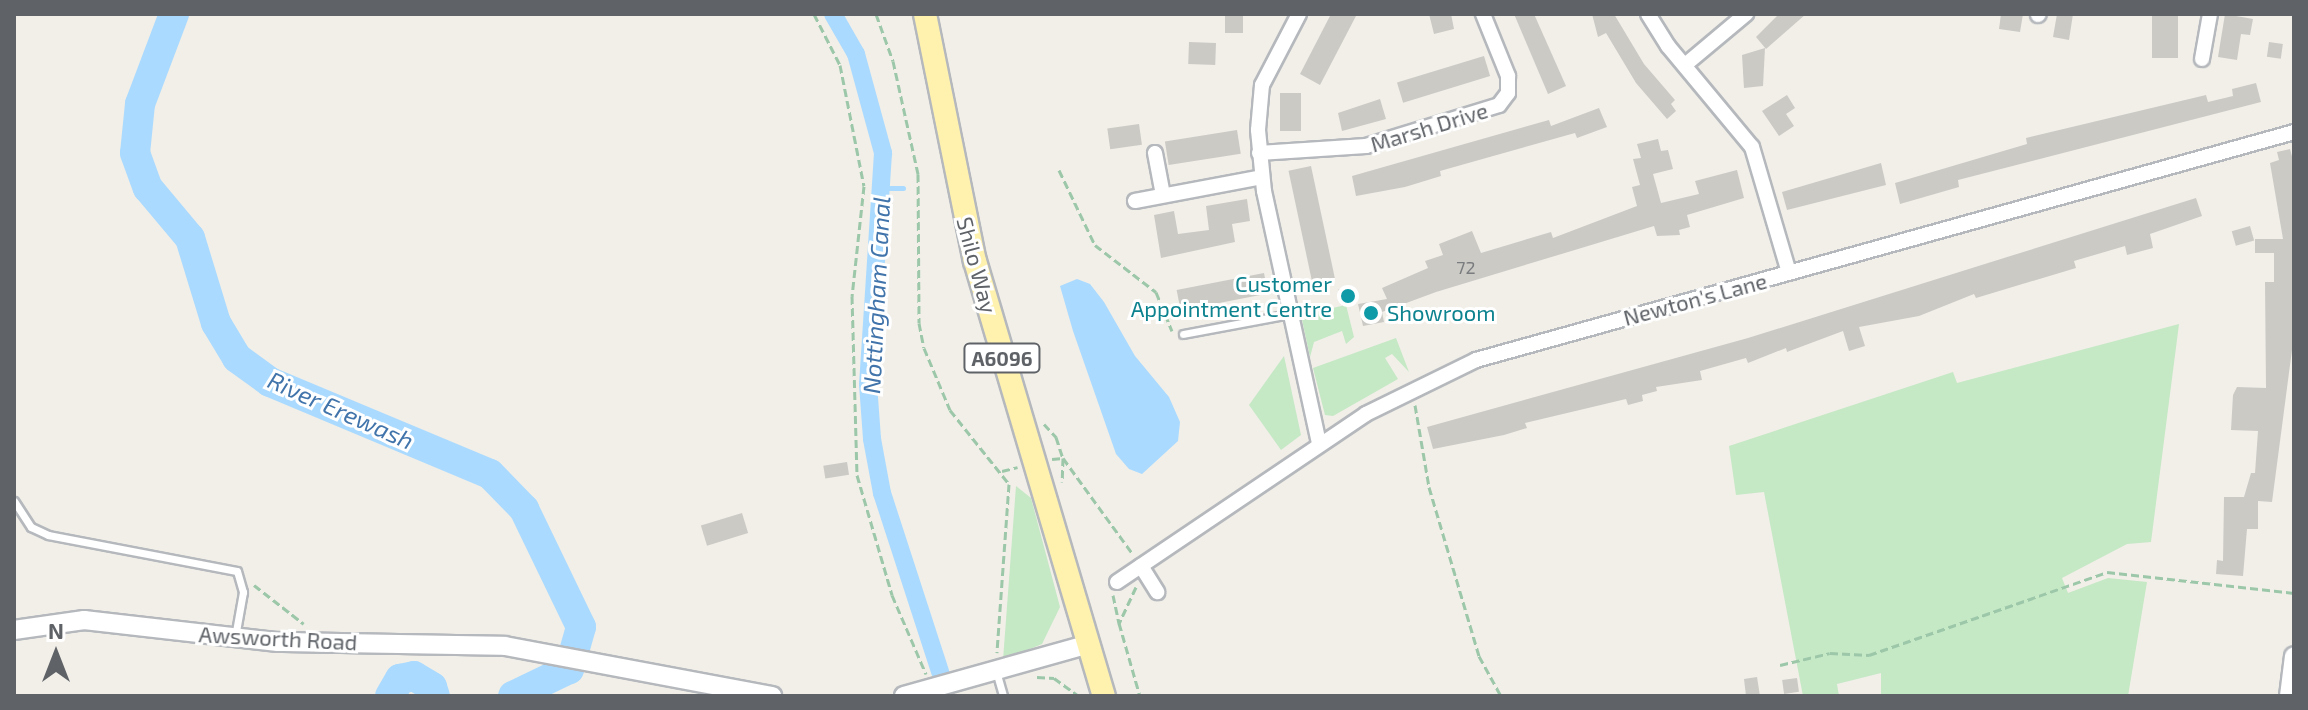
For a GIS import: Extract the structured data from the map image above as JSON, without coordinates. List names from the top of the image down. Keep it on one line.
{"streets":{"main road":["Shilo Way","A6096"],"street":["Marsh Drive","Newton's Lane","Awsworth Road"]},"water":["Nottingham Canal","River Erewash"],"places":["Customer Appointment Centre","Showroom"],"house_numbers":["72"],"north":"top"}
